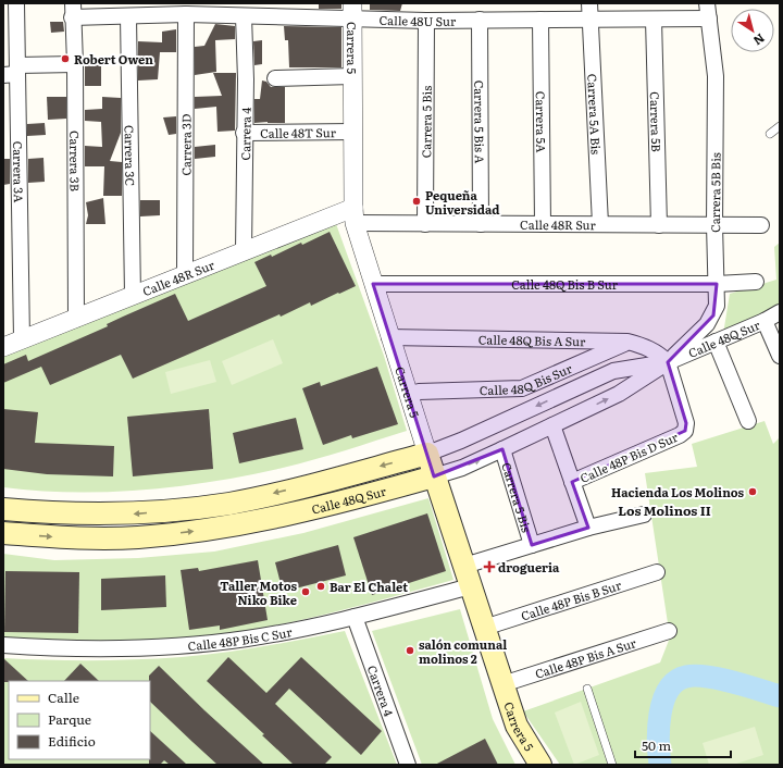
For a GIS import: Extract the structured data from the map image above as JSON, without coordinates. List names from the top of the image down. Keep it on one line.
{"streets":{"main road":["Carrera 5","Calle 48Q Sur"],"street":["Calle 48U Sur","Carrera 5A Bis","Carrera 5 Bis","Carrera 5 Bis A","Carrera 5A","Carrera 5B","Calle 48T Sur","Carrera 4","Carrera 3D","Carrera 3C","Carrera 3B","Carrera 3A","Carrera 5B Bis","Calle 48R Sur","Calle 48Q Bis B Sur","Calle 48Q Bis A Sur","Calle 48Q Bis Sur","Calle 48P Bis D Sur","Calle 48P Bis B Sur","Calle 48P Bis C Sur","Calle 48P Bis A Sur"]},"crossings":[["Calle 48U Sur","Carrera 5"],["Calle 48U Sur","Carrera 5A Bis"],["Calle 48U Sur","Carrera 5 Bis"],["Calle 48U Sur","Carrera 5 Bis A"],["Calle 48U Sur","Carrera 5A"],["Calle 48U Sur","Carrera 5B"],["Calle 48U Sur","Carrera 4"],["Calle 48U Sur","Carrera 3D"],["Calle 48U Sur","Carrera 3C"],["Calle 48U Sur","Carrera 3B"],["Calle 48U Sur","Carrera 5B Bis"],["Carrera 5","Calle 48T Sur"],["Carrera 5","Calle 48R Sur"],["Carrera 5","Calle 48Q Bis B Sur"],["Carrera 5","Calle 48Q Sur"],["Carrera 5","Calle 48Q Bis A Sur"],["Carrera 5","Calle 48P Bis B Sur"],["Carrera 5","Calle 48P Bis C Sur"],["Carrera 5","Calle 48P Bis A Sur"],["Carrera 5A Bis","Calle 48R Sur"],["Carrera 5 Bis","Calle 48R Sur"],["Carrera 5 Bis","Calle 48Q Sur"],["Carrera 5 Bis A","Calle 48R Sur"],["Carrera 5A","Calle 48R Sur"],["Carrera 5B","Calle 48R Sur"],["Calle 48T Sur","Carrera 4"],["Carrera 4","Calle 48R Sur"],["Carrera 4","Calle 48P Bis C Sur"],["Carrera 3D","Calle 48R Sur"],["Carrera 3C","Calle 48R Sur"],["Carrera 3B","Calle 48R Sur"],["Carrera 3A","Calle 48R Sur"],["Carrera 5B Bis","Calle 48R Sur"],["Carrera 5B Bis","Calle 48Q Bis B Sur"],["Carrera 5B Bis","Calle 48Q Sur"],["Carrera 5B Bis","Calle 48Q Bis A Sur"],["Carrera 5B Bis","Calle 48P Bis D Sur"],["Calle 48Q Sur","Calle 48Q Bis A Sur"],["Calle 48Q Sur","Calle 48P Bis D Sur"],["Calle 48Q Bis A Sur","Calle 48Q Bis Sur"],["Calle 48Q Bis A Sur","Calle 48P Bis D Sur"]],"districts":["Los Molinos II"],"places":{"other":["Robert Owen","Pequeña Universidad","Hacienda Los Molinos","Bar El Chalet","Taller Motos Niko Bike","salón comunal molinos 2"],"health":["drogueria"]},"legend":["Calle","Parque","Edificio"],"scale_bar":"50 m","north":"bottom right"}
